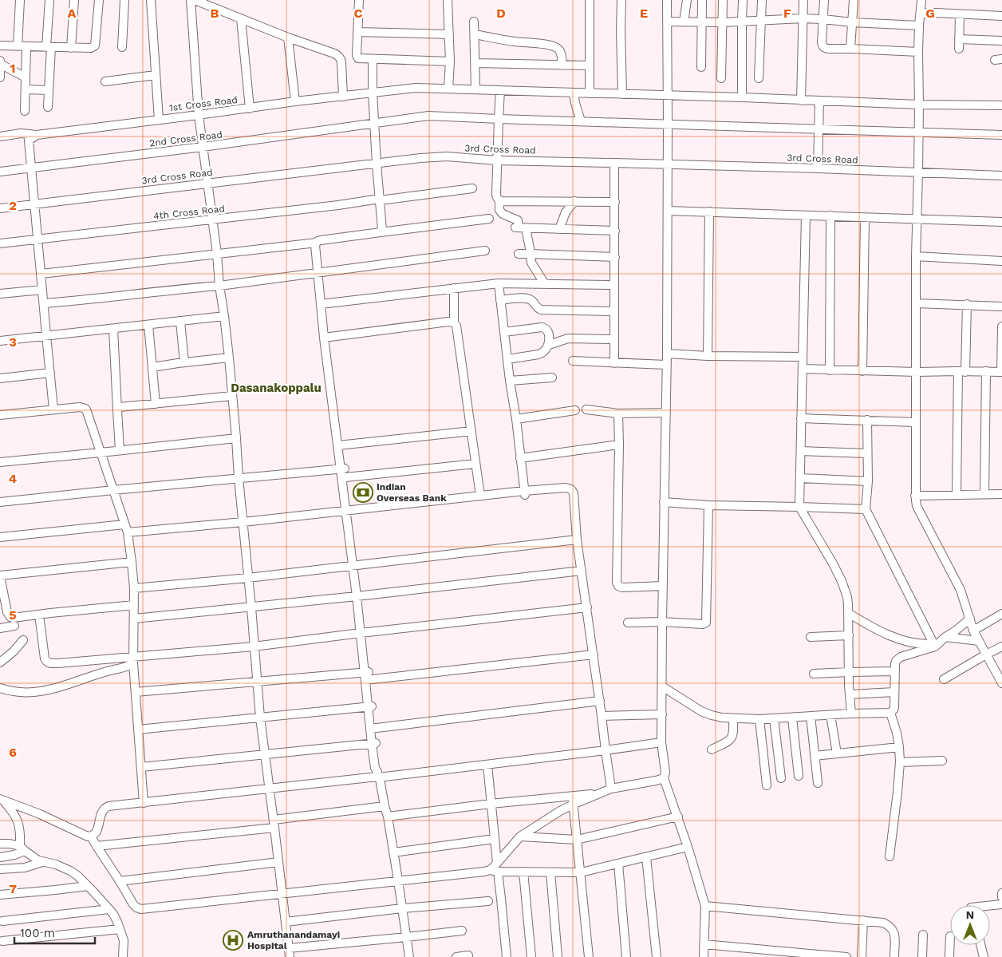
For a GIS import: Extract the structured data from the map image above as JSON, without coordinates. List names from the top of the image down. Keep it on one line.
{"streets":{"street":["1st Cross Road","2nd Cross Road","3rd Cross Road","4th Cross Road"]},"districts":["Dasanakoppalu"],"places":{"bank":["Indian Overseas Bank"],"hospital":["Amruthanandamayi Hospital"]},"scale_bar":"100 m","north":"top","grid":{"columns":["A","B","C","D","E","F","G"],"rows":["1","2","3","4","5","6","7"]}}
